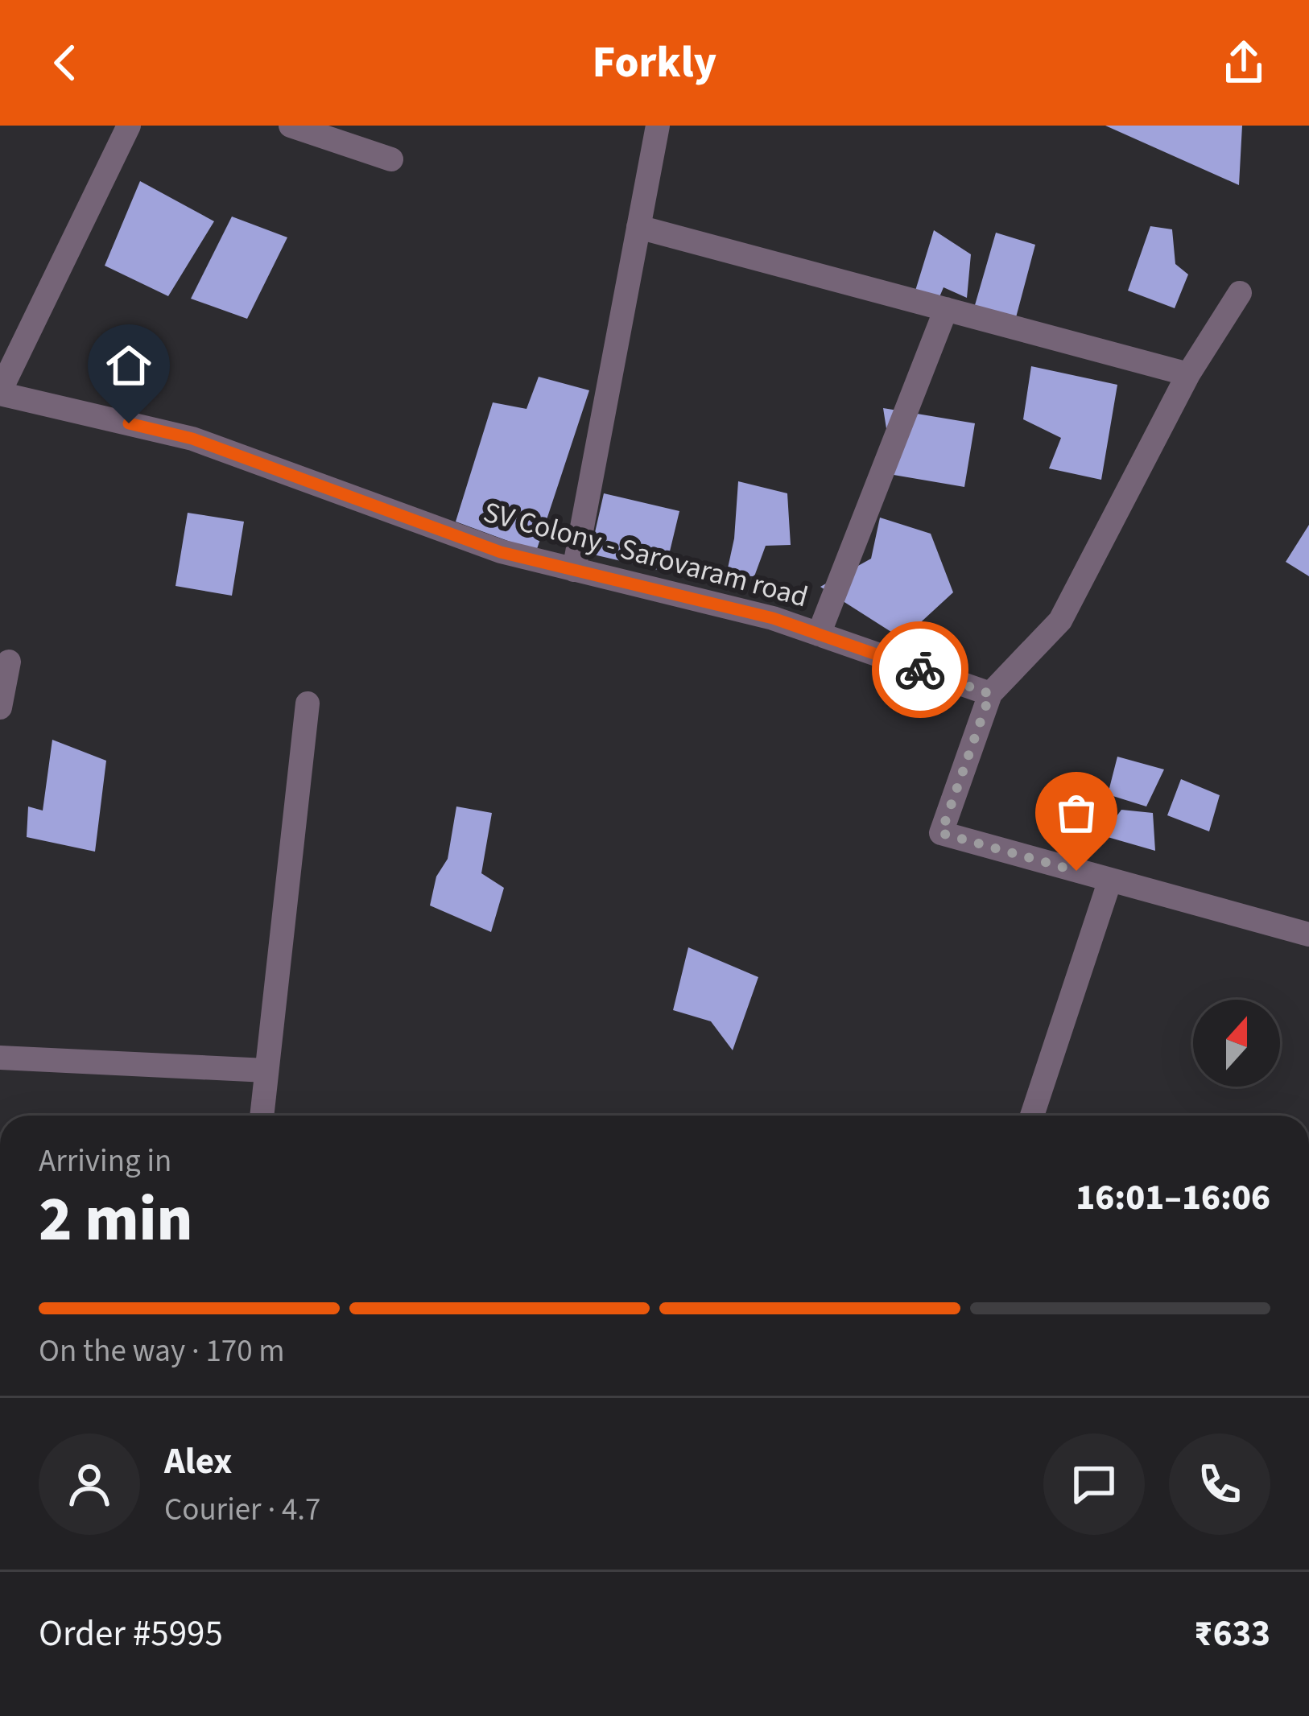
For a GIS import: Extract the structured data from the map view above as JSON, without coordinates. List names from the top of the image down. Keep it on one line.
{"streets":{"street":["SV Colony - Sarovaram road"]},"north":"top","page":{"header":"Forkly","heading":["2 min","Arriving in","16:01–16:06"],"panel":["Alex","Courier · 4.7","Order #5995","₹633"],"bar":"On the way · 170 m"}}
